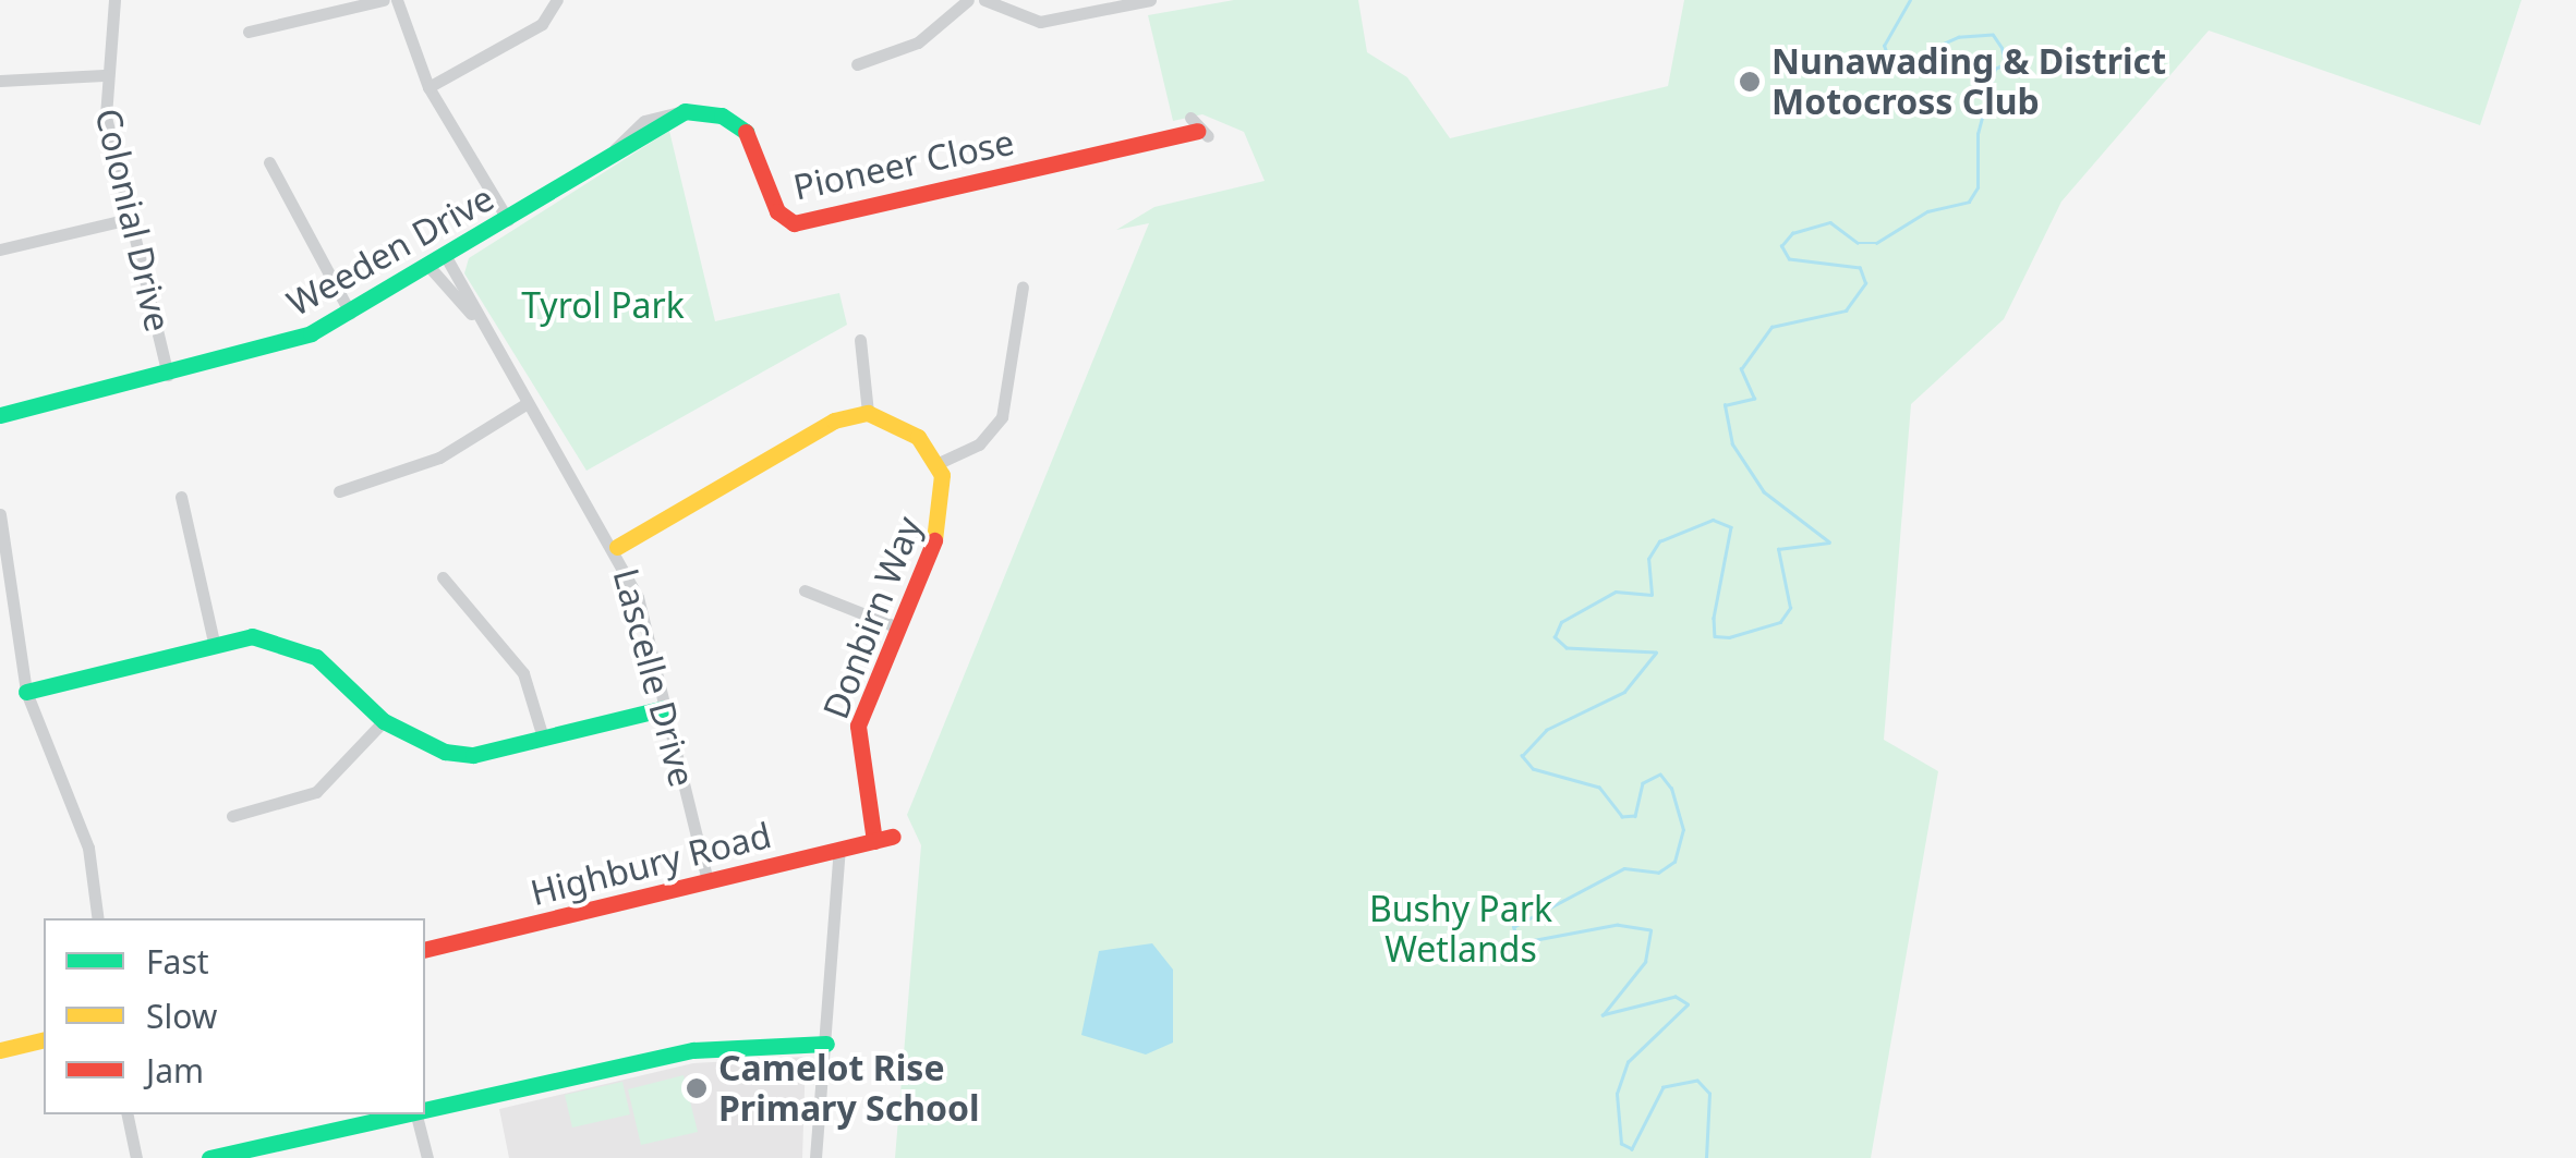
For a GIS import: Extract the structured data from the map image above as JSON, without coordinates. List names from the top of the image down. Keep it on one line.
{"streets":{"street":["Pioneer Close","Colonial Drive","Weeden Drive","Donbirn Way","Lascelle Drive","Highbury Road"]},"crossings":[["Pioneer Close","Weeden Drive"],["Colonial Drive","Weeden Drive"],["Weeden Drive","Lascelle Drive"],["Donbirn Way","Highbury Road"],["Lascelle Drive","Highbury Road"]],"parks":["Tyrol Park","Bushy Park Wetlands"],"places":["Nunawading & District Motocross Club","Camelot Rise Primary School"],"legend":["Fast","Slow","Jam"]}
